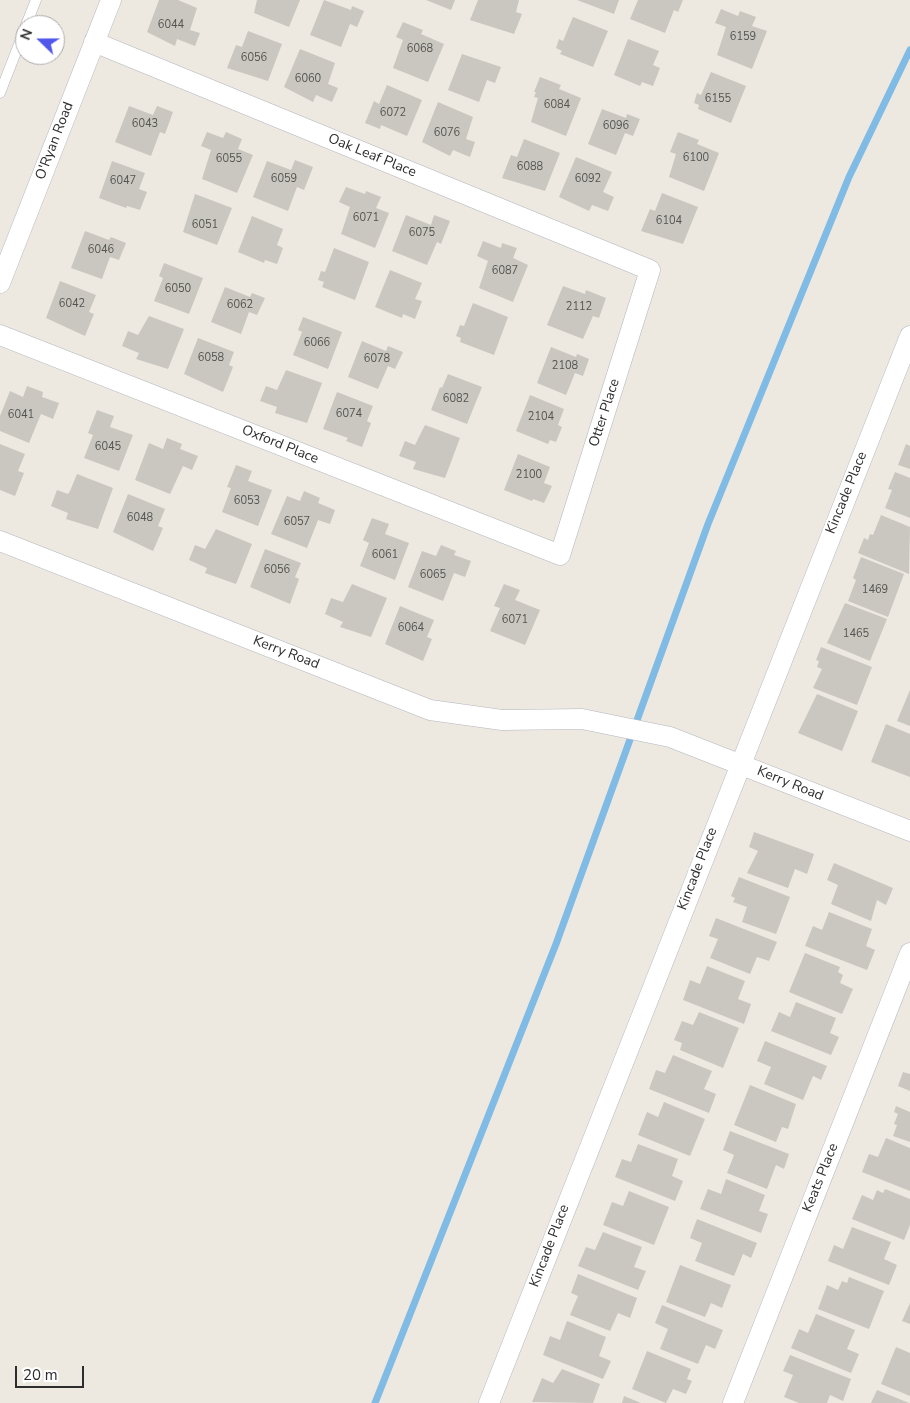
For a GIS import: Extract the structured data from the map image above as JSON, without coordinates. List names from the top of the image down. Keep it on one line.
{"streets":{"street":["O'Ryan Road","Oak Leaf Place","Otter Place","Oxford Place","Kincade Place","Kerry Road","Keats Place"]},"crossings":[["O'Ryan Road","Oak Leaf Place"],["Oak Leaf Place","Otter Place"],["Otter Place","Oxford Place"],["Kincade Place","Kerry Road"]],"house_numbers":["6044","6159","6068","6056","6060","6155","6084","6072","6043","6096","6076","6100","6055","6088","6059","6092","6047","6071","6104","6051","6075","6046","6087","6050","6042","6062","2112","6066","6058","6078","2108","6082","6074","6041","2104","6045","2100","6053","6048","6057","6061","6056","6065","1469","6071","6064","1465"],"scale_bar":"20 m","north":"left"}
